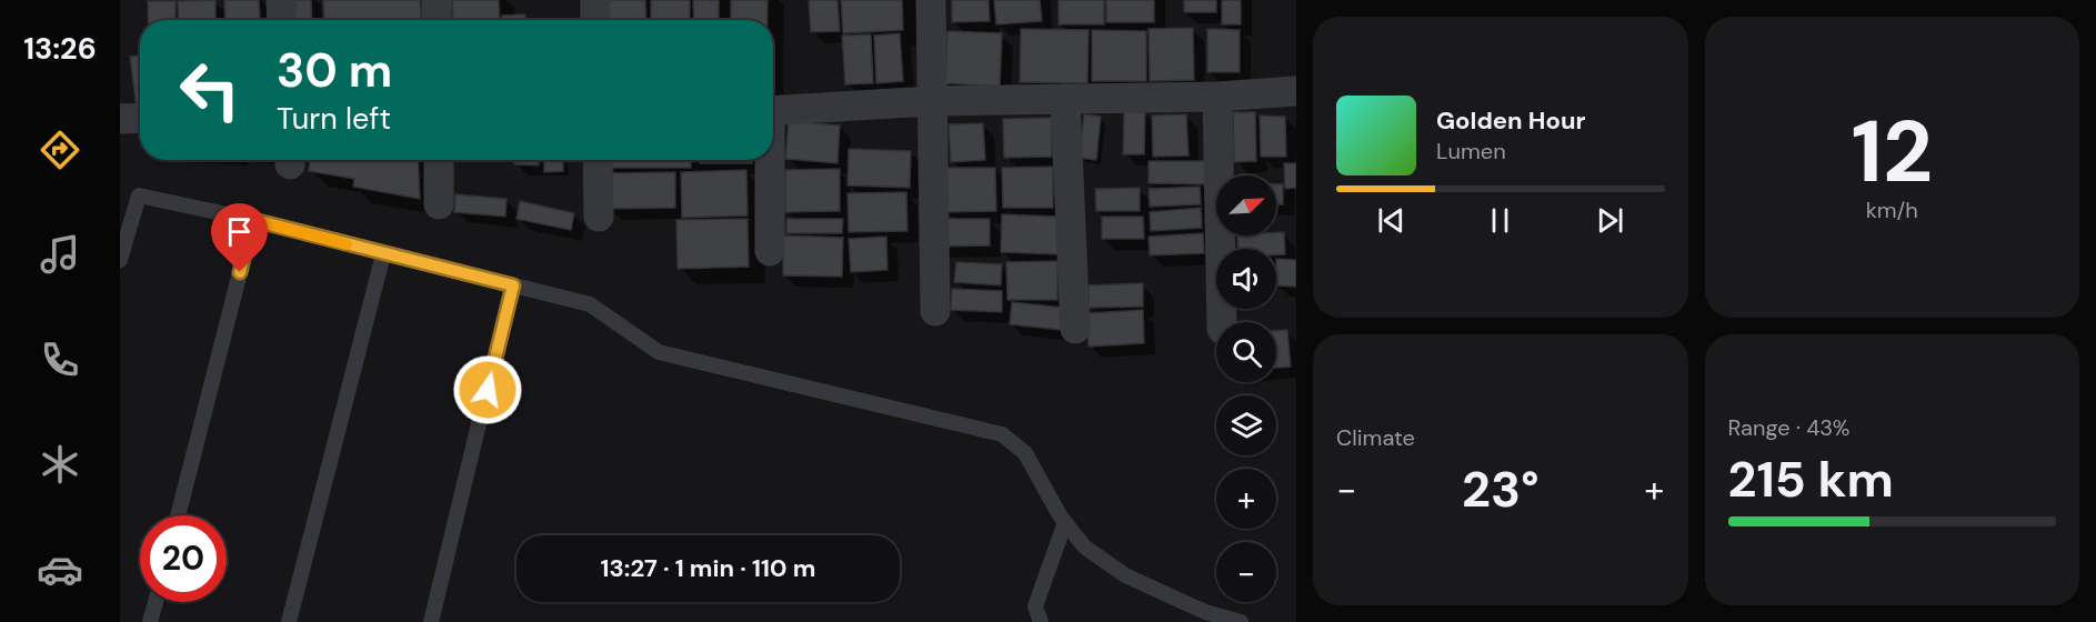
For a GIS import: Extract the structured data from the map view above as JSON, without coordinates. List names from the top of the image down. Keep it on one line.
{"north":"top right","page":{"tabs":"13:26","tile":[["12","km/h"],"Climate",["Range · 43%","215 km"]],"turn":["30 m","Turn left"],"song":["Golden Hour","Lumen"],"map_buttons":["+","−"],"heat":["−","23°","+"],"limit":"20","trip":"13:27 · 1 min · 110 m"}}
